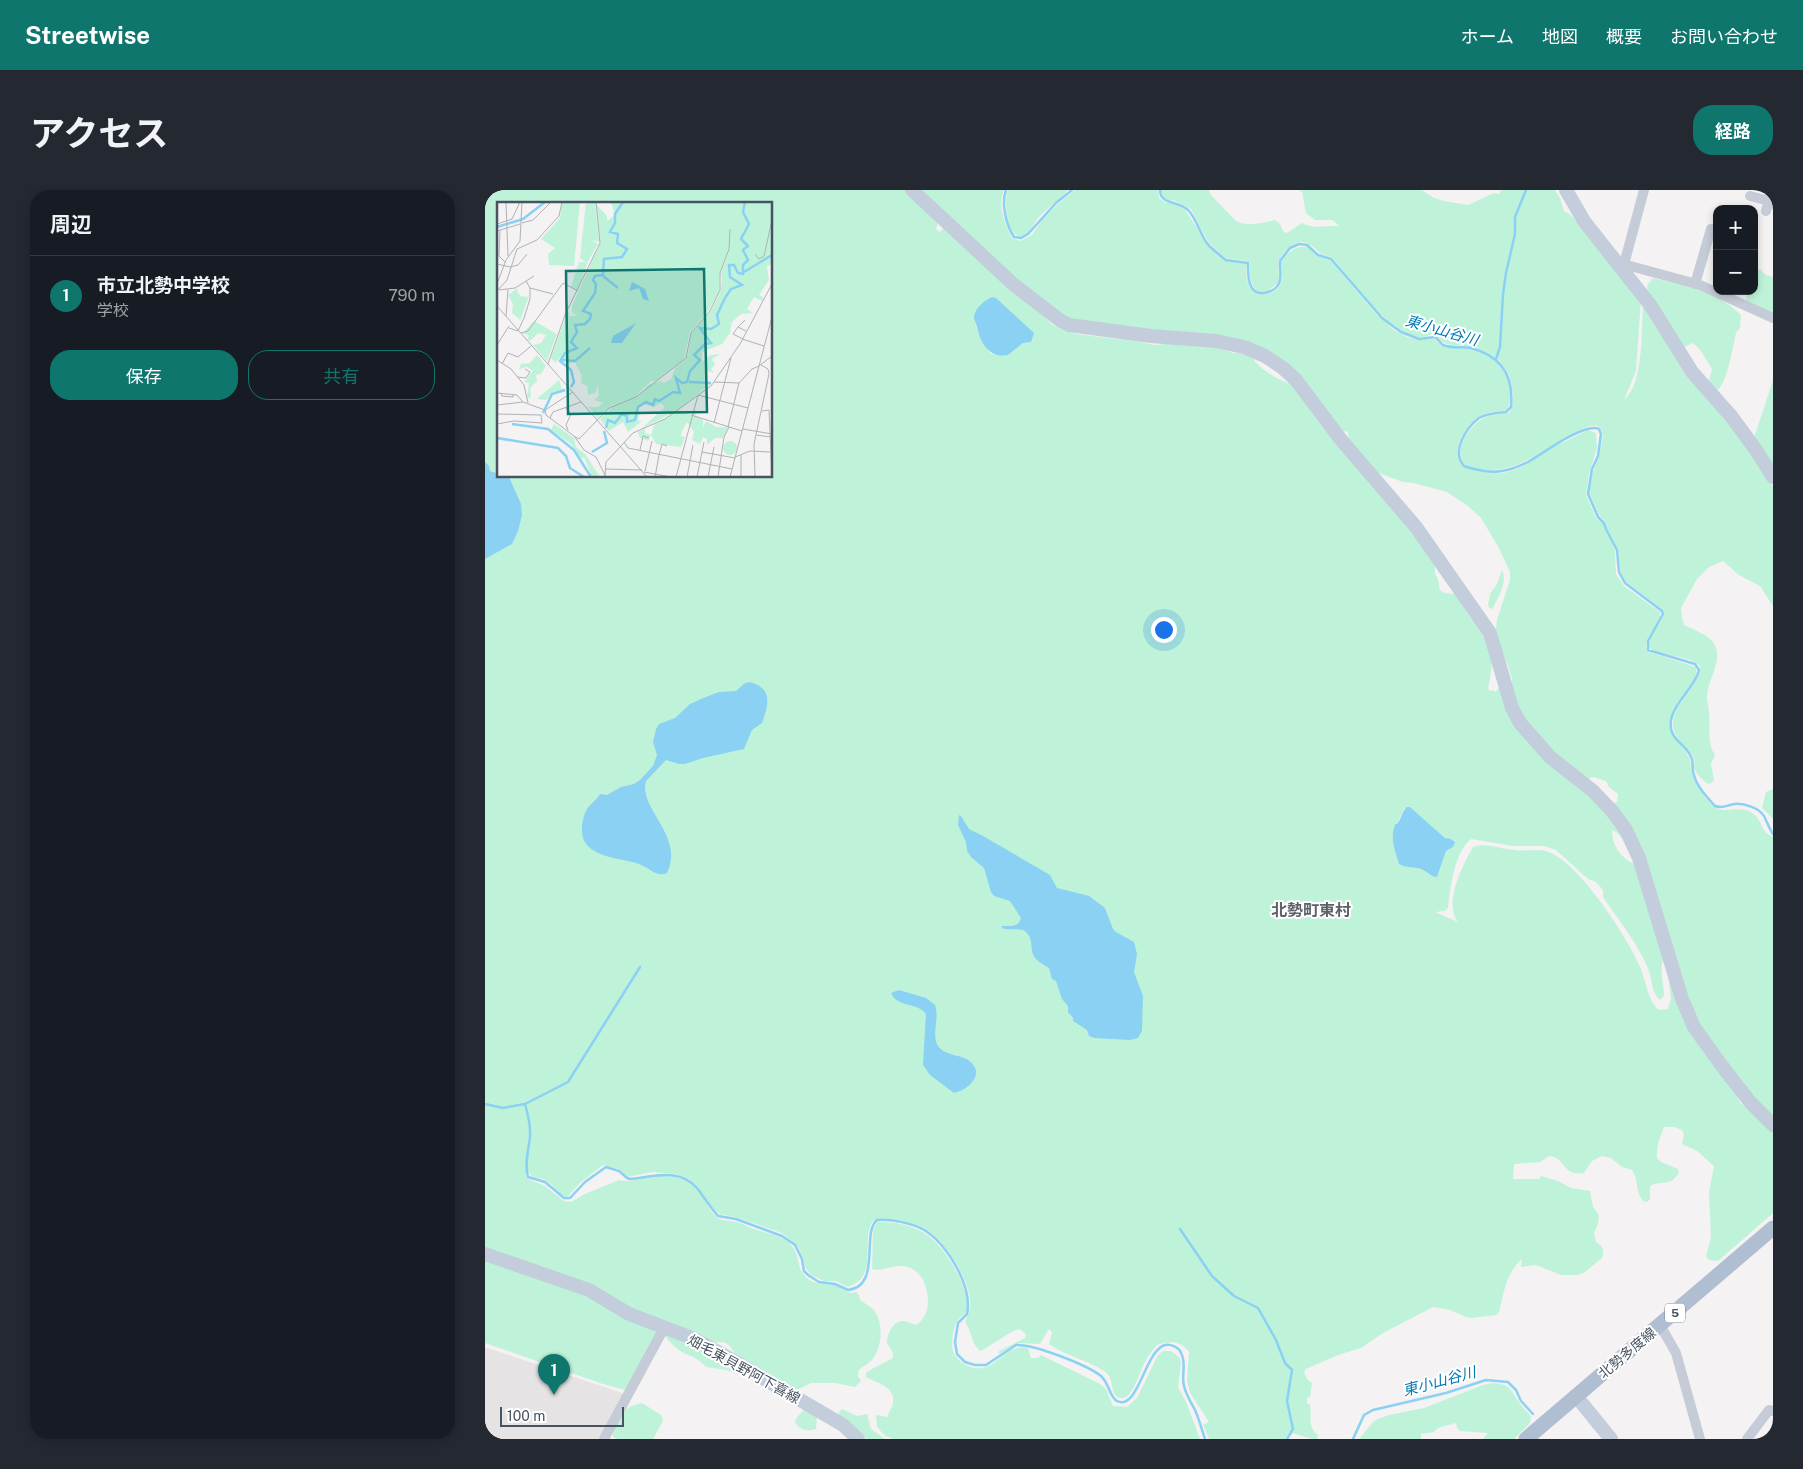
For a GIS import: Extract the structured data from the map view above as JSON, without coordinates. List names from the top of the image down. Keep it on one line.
{"streets":{"main road":["5","北勢多度線"],"street":["畑毛東貝野阿下喜線"]},"districts":["北勢町東村"],"water":["東小山谷川"],"scale_bar":"100 m","page":{"header":"Streetwise","nav":["ホーム","地図","概要","お問い合わせ"],"title":"アクセス","buttons":["経路",["保存","共有"]],"heading":"周辺","map_buttons":["+","−"],"list":[{"mark":"1","name":"市立北勢中学校","note":"学校","value":"790 m"}],"pins":"1","scale":"100 m"}}
